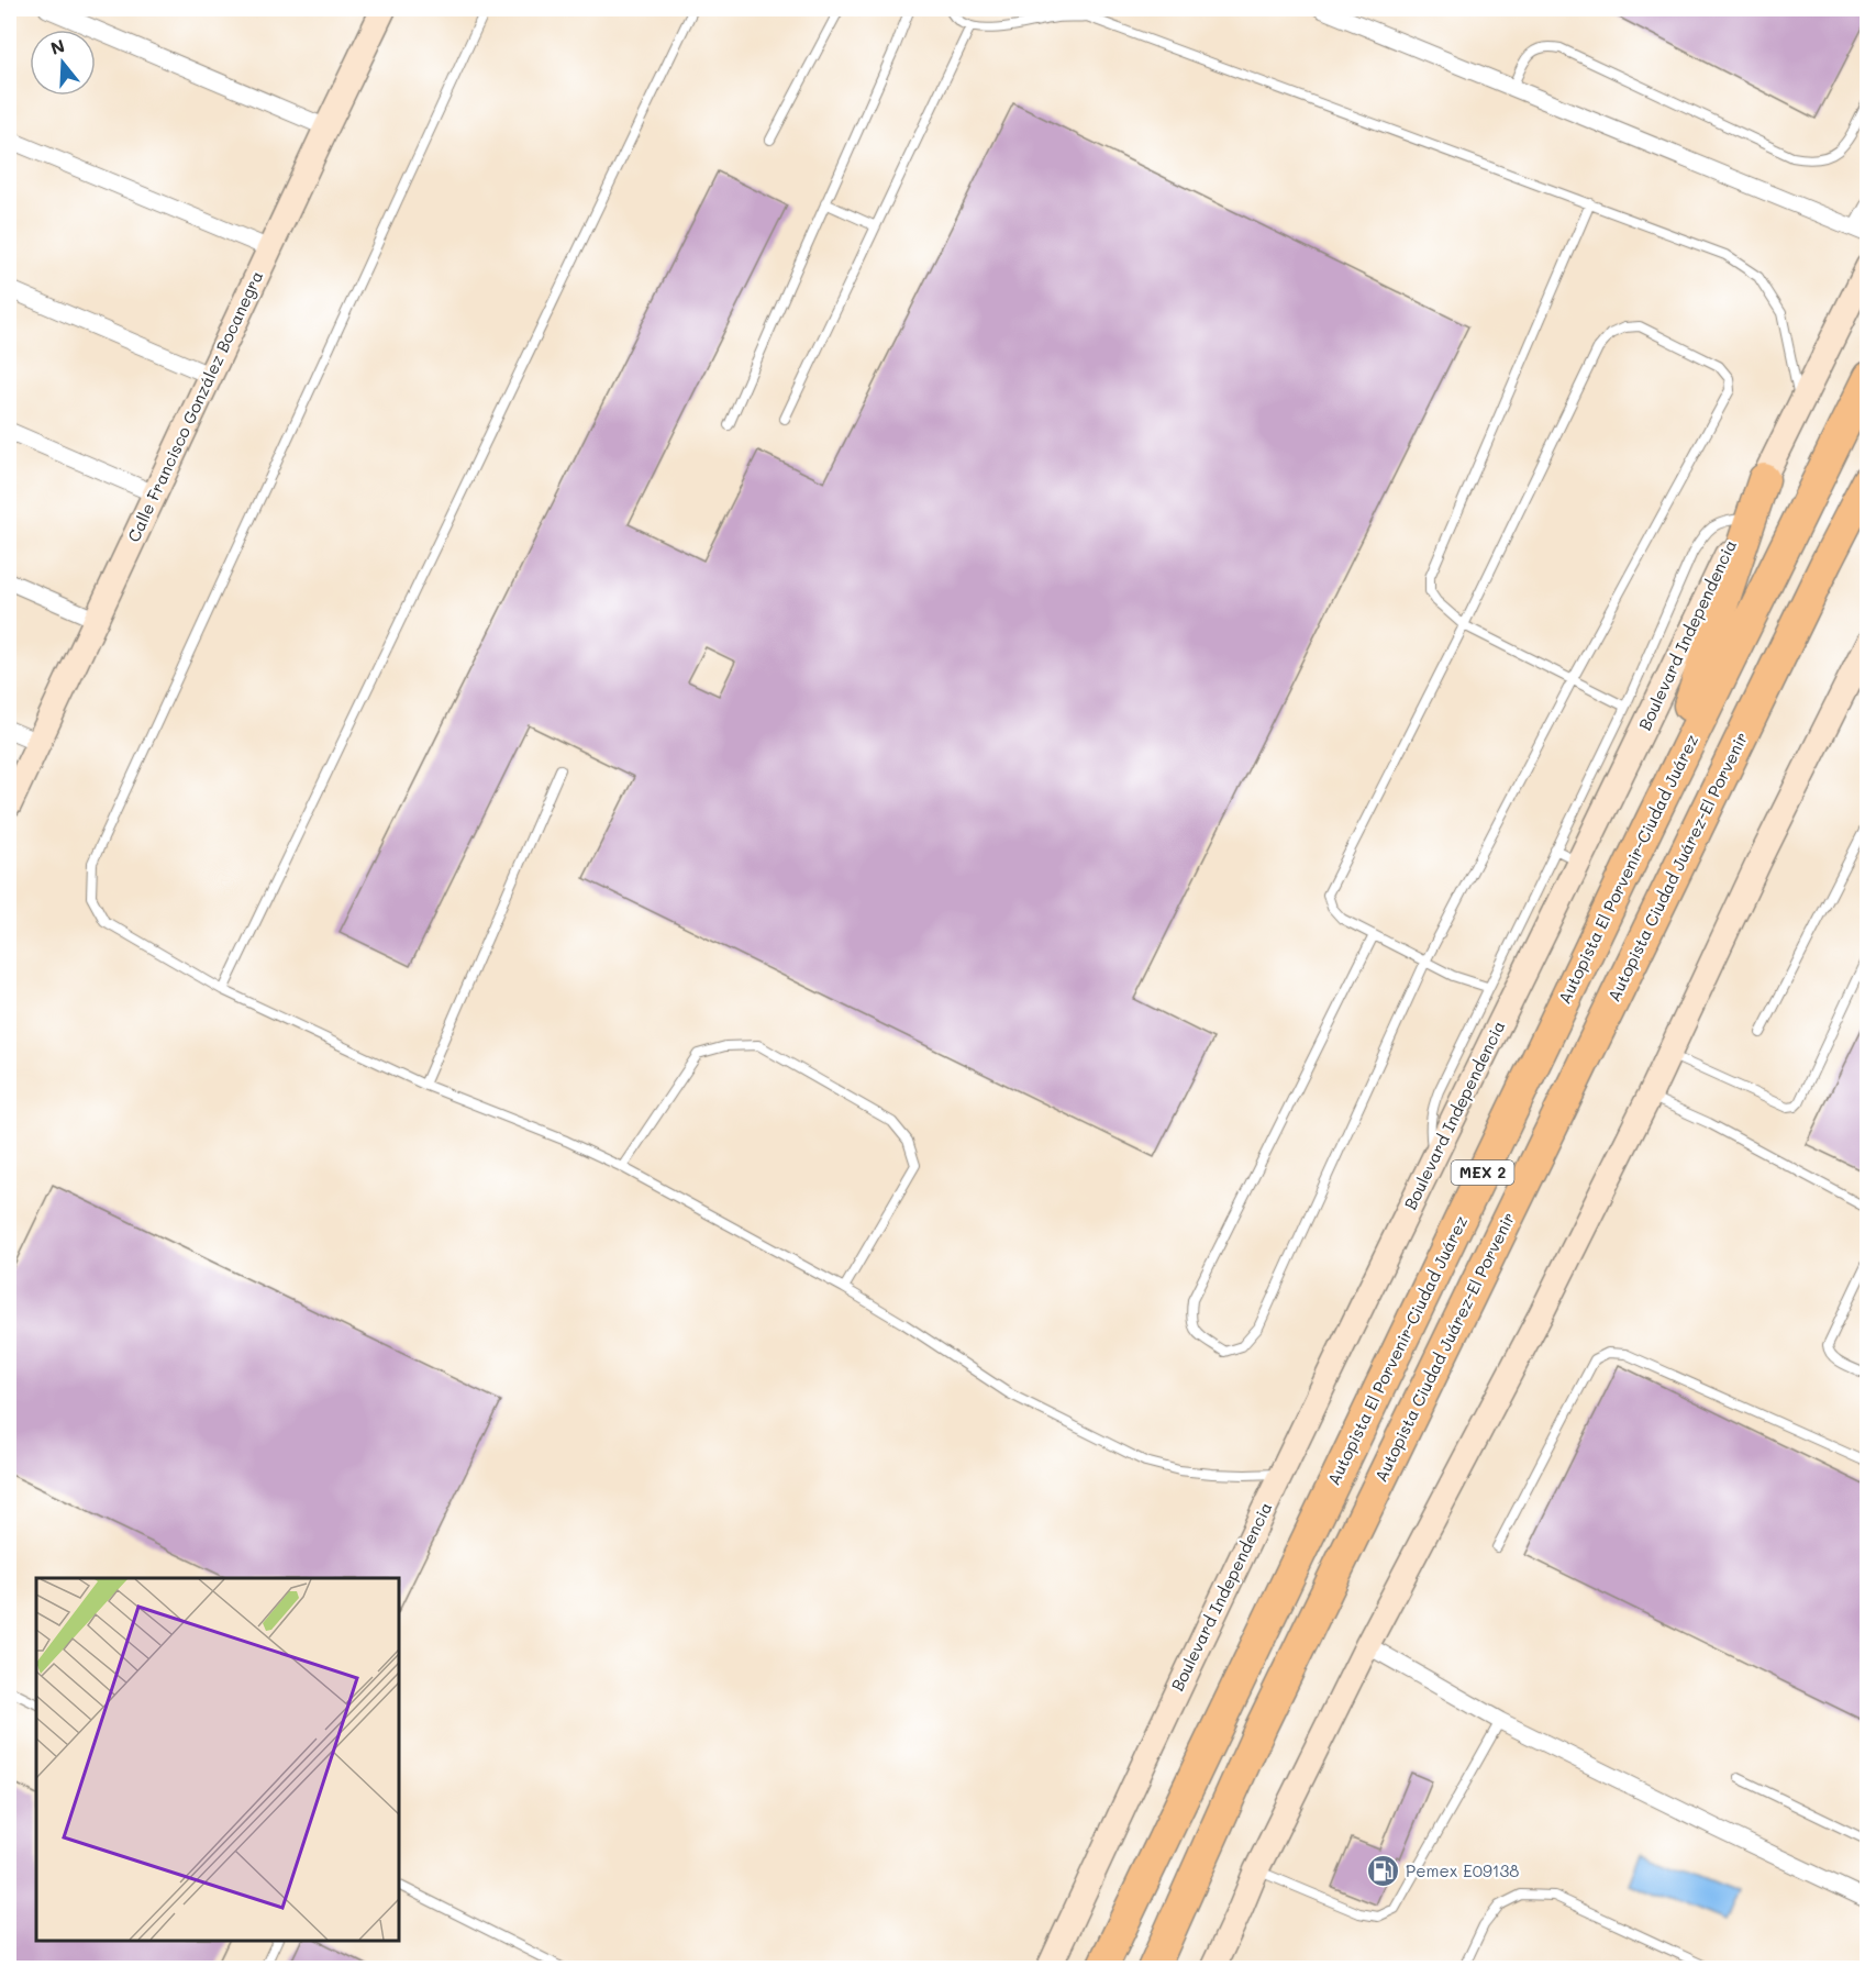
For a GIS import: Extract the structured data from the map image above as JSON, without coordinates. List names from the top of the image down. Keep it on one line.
{"streets":{"highway":["Autopista Ciudad Juárez-El Porvenir","Autopista El Porvenir-Ciudad Juárez","MEX 2"],"main road":["Calle Francisco González Bocanegra","Boulevard Independencia"]},"places":{"fuel station":["Pemex E09138"]},"north":"top"}
